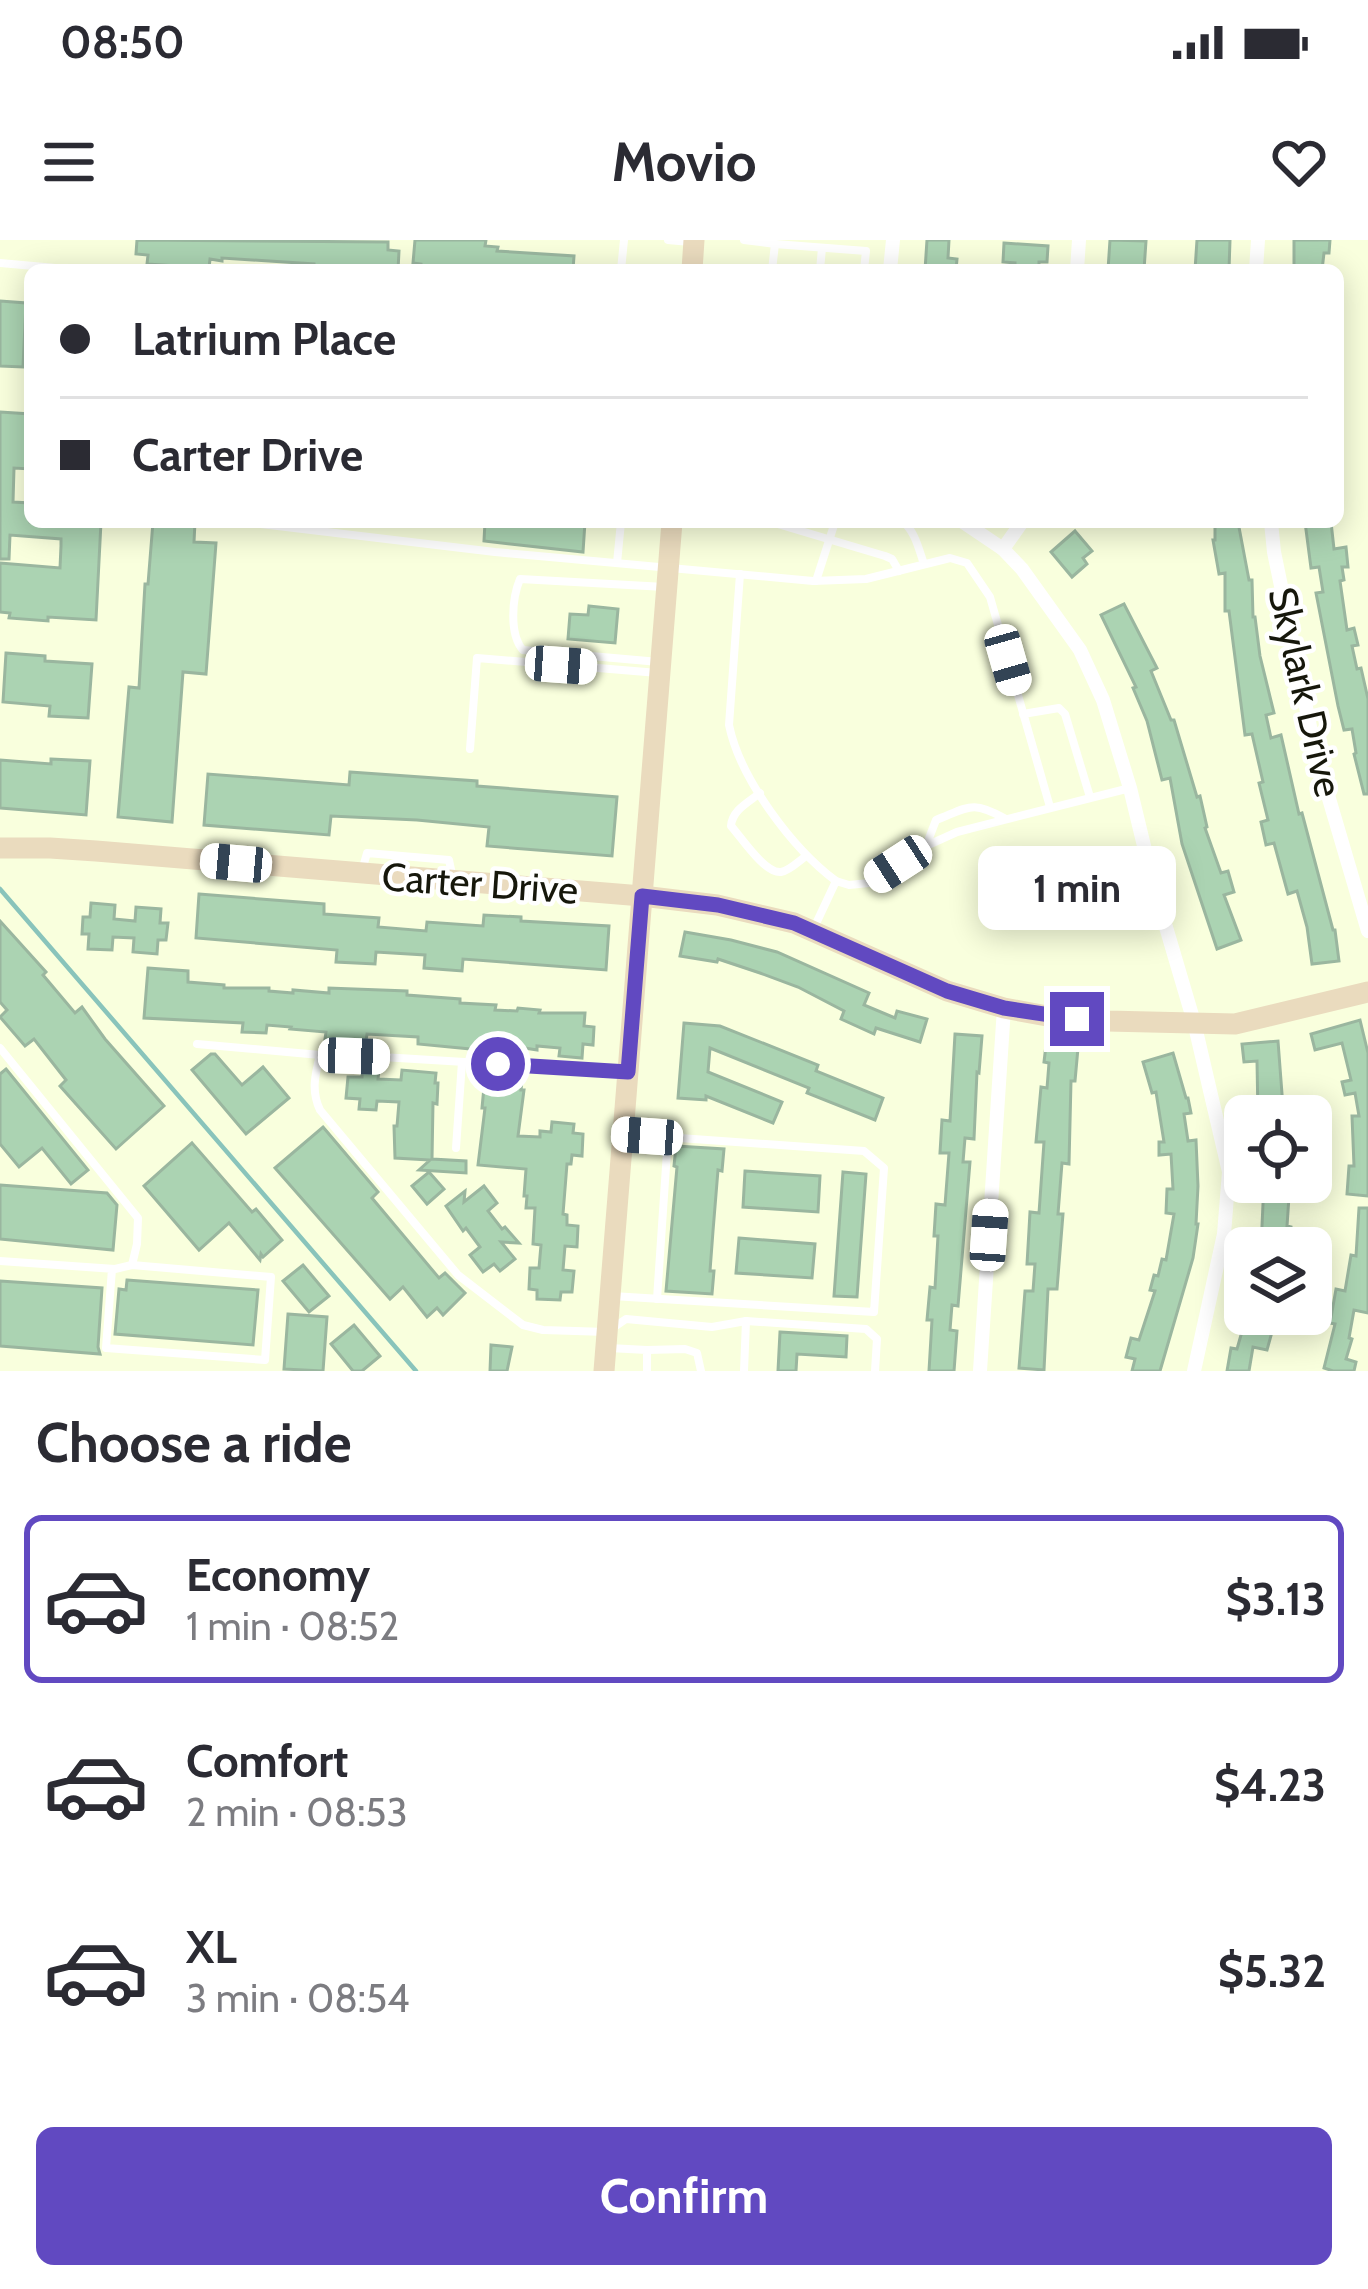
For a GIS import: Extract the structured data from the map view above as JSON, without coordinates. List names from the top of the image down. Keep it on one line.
{"streets":{"street":["Skylark Drive","Carter Drive"]},"page":{"status":"08:50","header":"Movio","banner":["Latrium Place","Carter Drive"],"bubble":"1 min","heading":"Choose a ride","list":[{"name":"Economy","note":"1 min · 08:52","value":"$3.13"},{"name":"Comfort","note":"2 min · 08:53","value":"$4.23"},{"name":"XL","note":"3 min · 08:54","value":"$5.32"}],"buttons":"Confirm"}}
